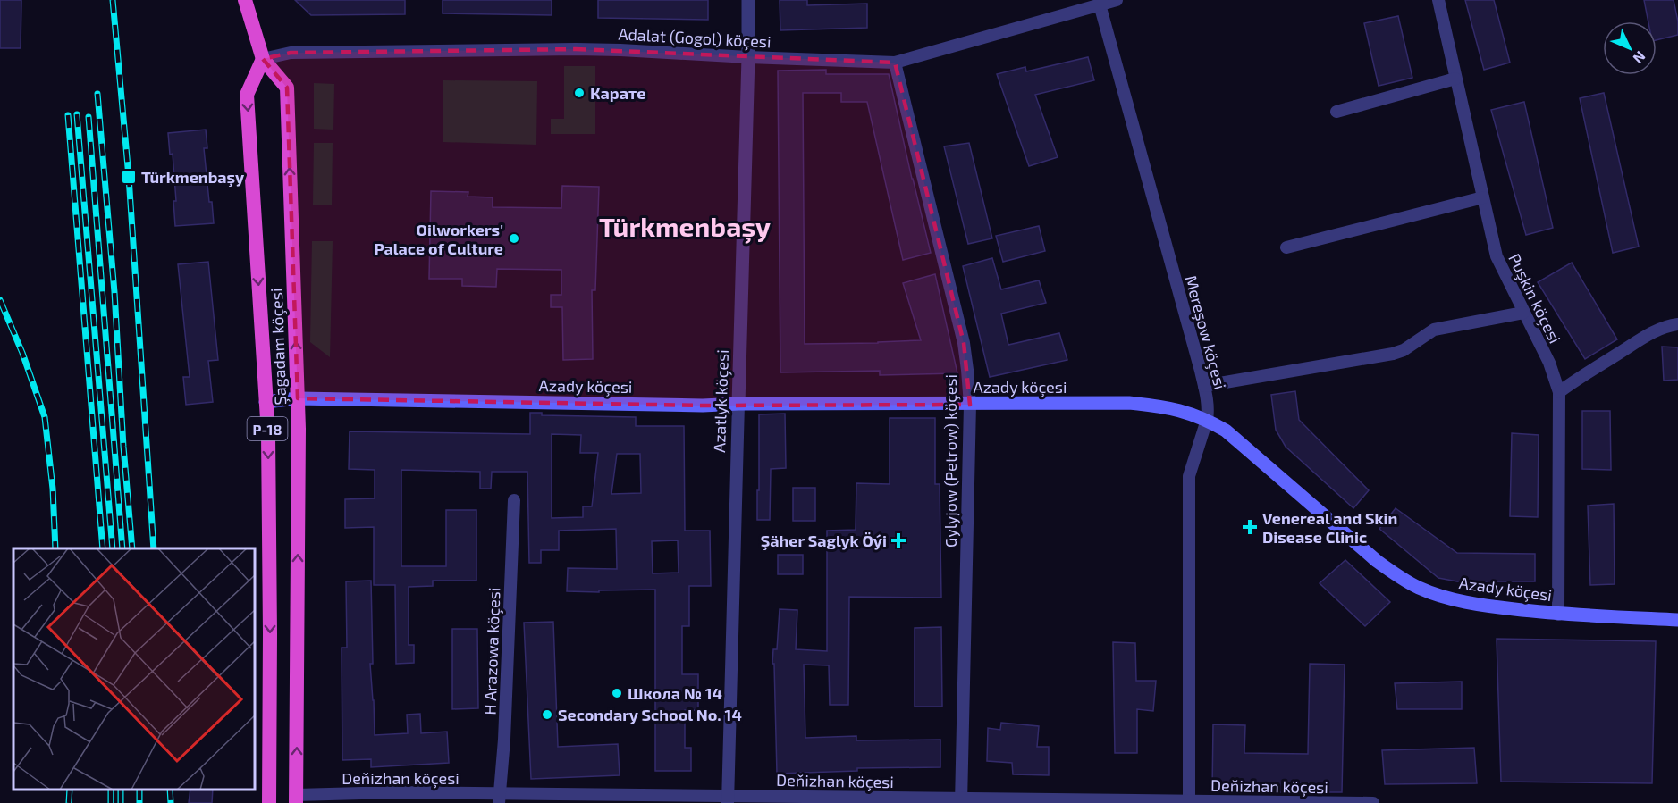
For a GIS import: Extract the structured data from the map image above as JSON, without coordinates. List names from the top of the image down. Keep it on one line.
{"streets":{"highway":["Şagadam köçesi","P-18"],"main road":["Azady köçesi"],"street":["Adalat (Gogol) köçesi","Puşkin köçesi","Mereşow köçesi","Azatlyk köçesi","Gylyjow (Petrow) köçesi","H Arazowa köçesi","Deňizhan köçesi"]},"crossings":[["Adalat (Gogol) köçesi","Mereşow köçesi"],["Adalat (Gogol) köçesi","Şagadam köçesi"],["Adalat (Gogol) köçesi","Azatlyk köçesi"],["Adalat (Gogol) köçesi","Gylyjow (Petrow) köçesi"],["Puşkin köçesi","Azady köçesi"],["Mereşow köçesi","Azady köçesi"],["Mereşow köçesi","Deňizhan köçesi"],["Şagadam köçesi","Azady köçesi"],["Şagadam köçesi","Deňizhan köçesi"],["Azady köçesi","Azatlyk köçesi"],["Azady köçesi","Gylyjow (Petrow) köçesi"],["Azatlyk köçesi","Deňizhan köçesi"],["Gylyjow (Petrow) köçesi","Deňizhan köçesi"],["H Arazowa köçesi","Deňizhan köçesi"]],"districts":["Türkmenbaşy"],"places":{"other":["Карате","Oilworkers' Palace of Culture","Школа № 14","Secondary School No. 14"],"transit":["Türkmenbaşy"],"health":["Venereal and Skin Disease Clinic","Şäher Saglyk Öýi"]},"north":"bottom right"}
